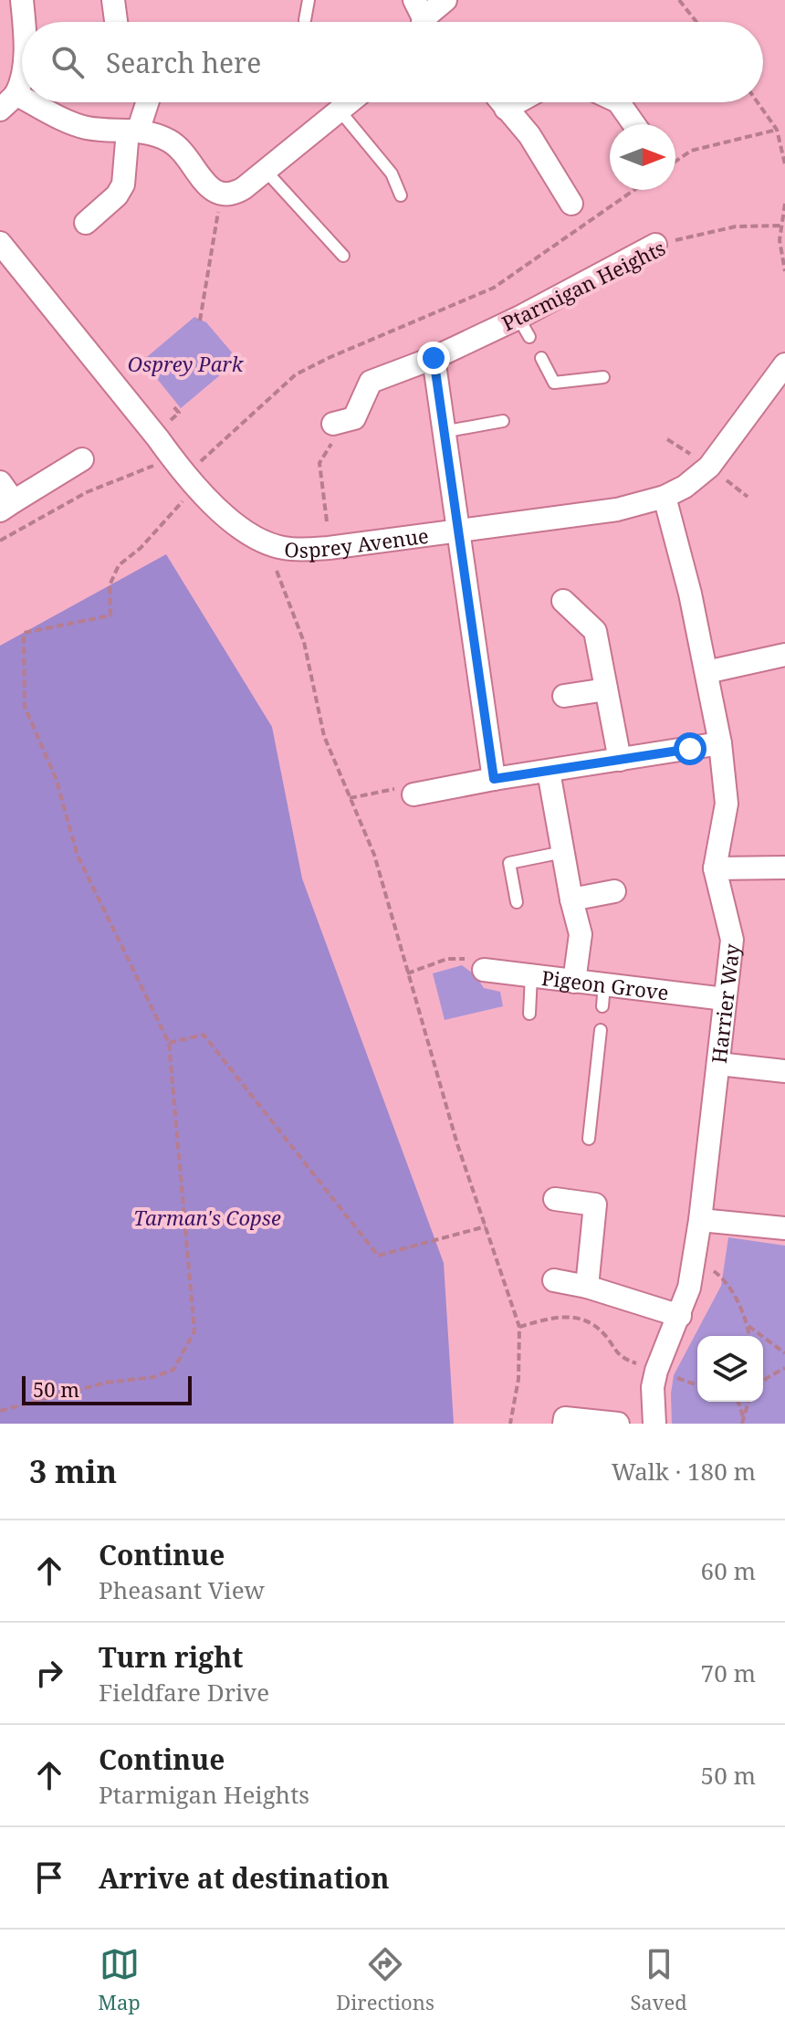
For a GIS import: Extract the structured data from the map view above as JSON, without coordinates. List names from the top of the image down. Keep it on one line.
{"streets":{"street":["Ptarmigan Heights","Osprey Avenue","Pigeon Grove","Harrier Way"]},"crossings":[["Osprey Avenue","Harrier Way"],["Pigeon Grove","Harrier Way"]],"parks":["Osprey Park","Tarman's Copse"],"scale_bar":"50 m","north":"right","page":{"search":"Search here","scale":"50 m","heading":["3 min","Walk · 180 m"],"list":[["Continue","Pheasant View","60 m"],["Turn right","Fieldfare Drive","70 m"],["Continue","Ptarmigan Heights","50 m"],"Arrive at destination"],"nav":["Map","Directions","Saved"]}}
